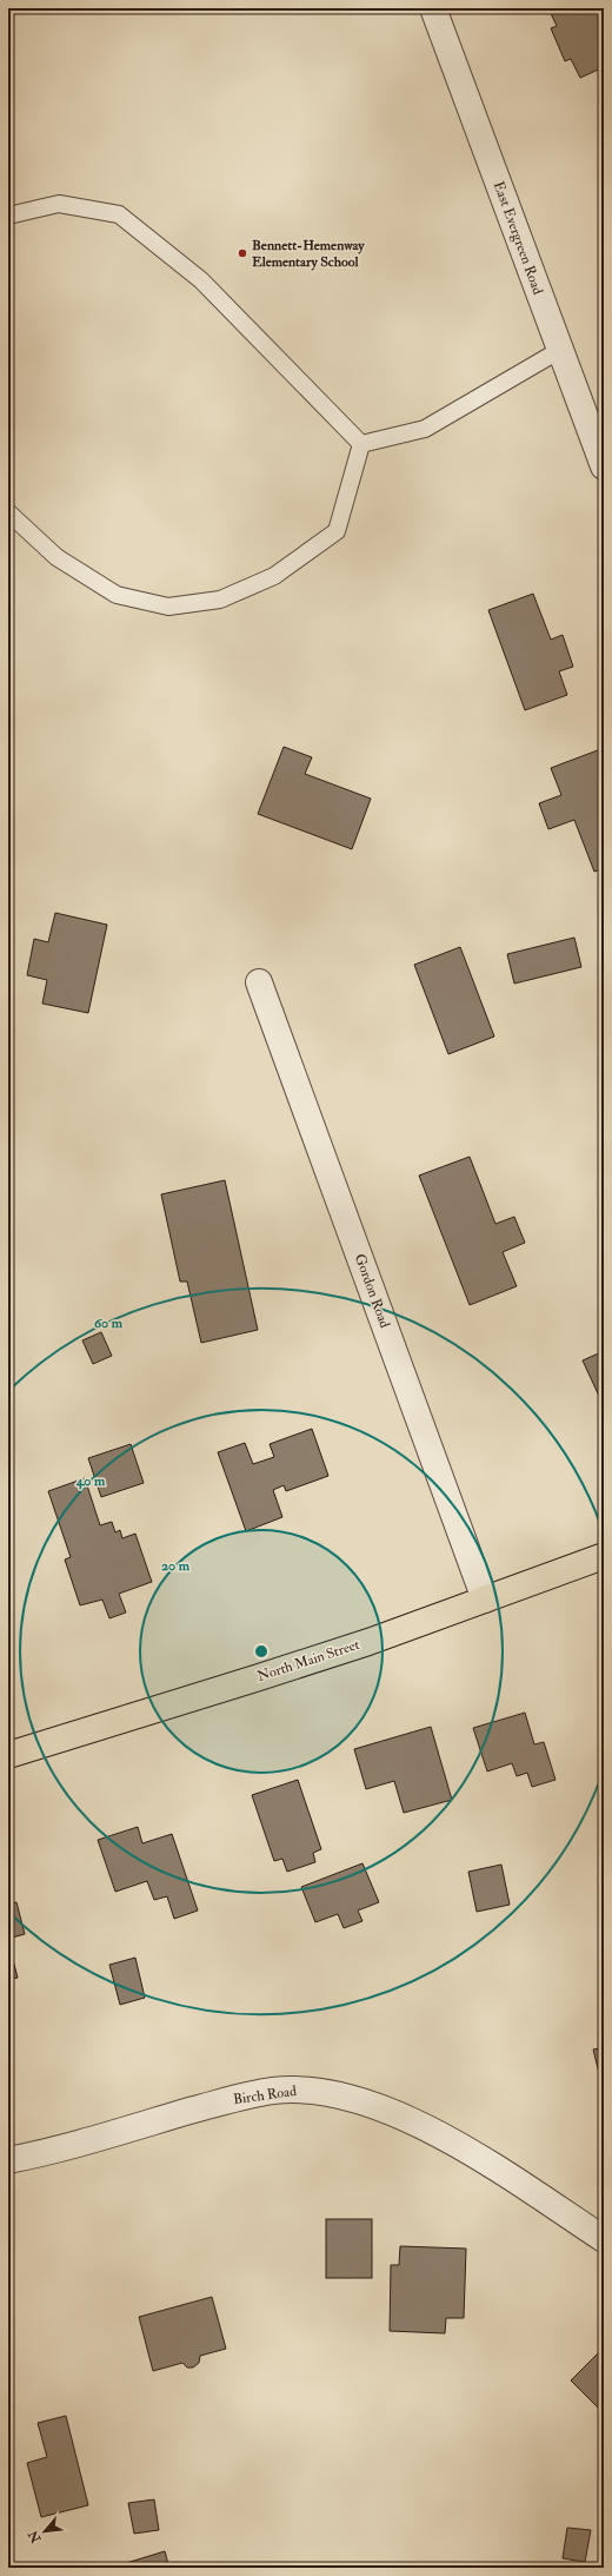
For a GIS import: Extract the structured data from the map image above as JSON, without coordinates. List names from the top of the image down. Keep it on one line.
{"streets":{"main road":["North Main Street"],"street":["East Evergreen Road","Gordon Road","Birch Road"]},"crossings":[["Gordon Road","North Main Street"]],"places":["Bennett-Hemenway Elementary School"],"north":"bottom left","rings":["60 m","40 m","20 m"]}
